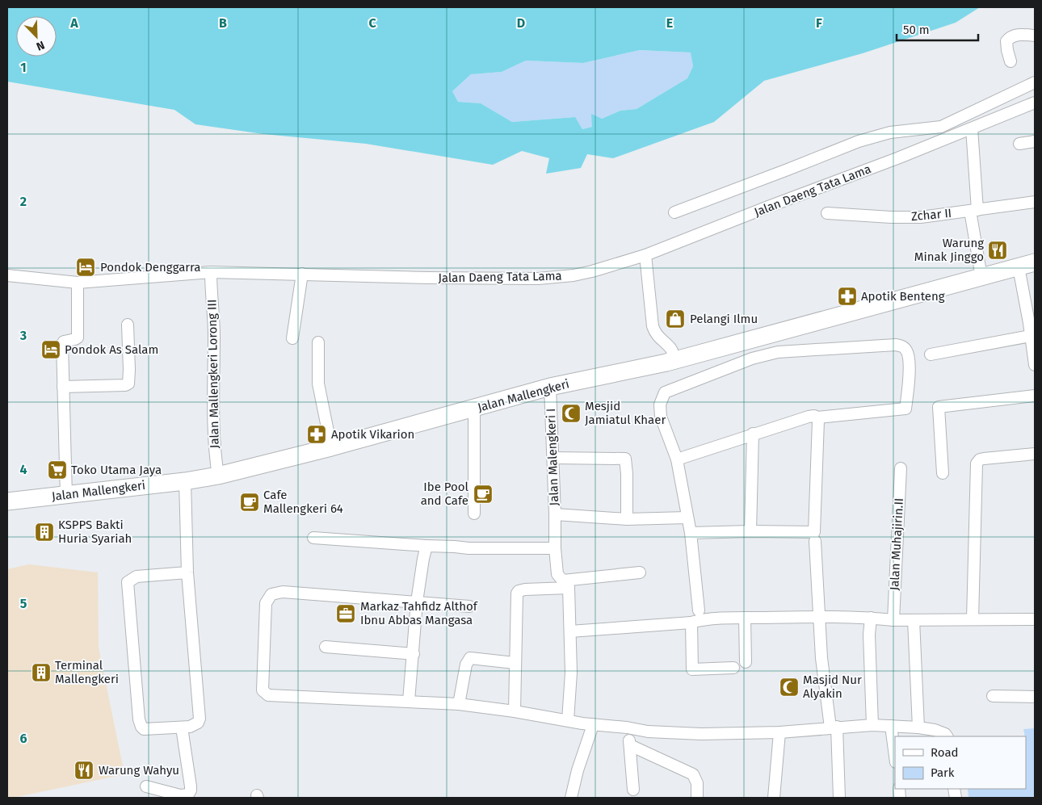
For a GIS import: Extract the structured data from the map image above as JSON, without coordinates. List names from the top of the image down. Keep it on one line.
{"streets":{"main road":["Jalan Mallengkeri"],"street":["Jalan Daeng Tata Lama","Zchar II","Jalan Mallengkeri Lorong III","Jalan Malengkeri I","Jalan Muhajirin.II"]},"crossings":[["Jalan Daeng Tata Lama","Jalan Mallengkeri Lorong III"],["Jalan Mallengkeri Lorong III","Jalan Mallengkeri"],["Jalan Mallengkeri","Jalan Malengkeri I"]],"places":{"restaurant":["Warung Minak Jinggo","Warung Wahyu"],"hotel":["Pondok Denggarra","Pondok As Salam"],"pharmacy":["Apotik Benteng","Apotik Vikarion"],"shop":["Pelangi Ilmu"],"mosque":["Mesjid Jamiatul Khaer","Masjid Nur Alyakin"],"supermarket":["Toko Utama Jaya"],"cafe":["Ibe Pool and Cafe","Cafe Mallengkeri 64"],"building":["KSPPS Bakti Huria Syariah","Terminal Mallengkeri"],"office":["Markaz Tahfidz Althof Ibnu Abbas Mangasa"]},"legend":["Road","Park"],"scale_bar":"50 m","north":"bottom right","grid":{"columns":["A","B","C","D","E","F"],"rows":["1","2","3","4","5","6"]}}
